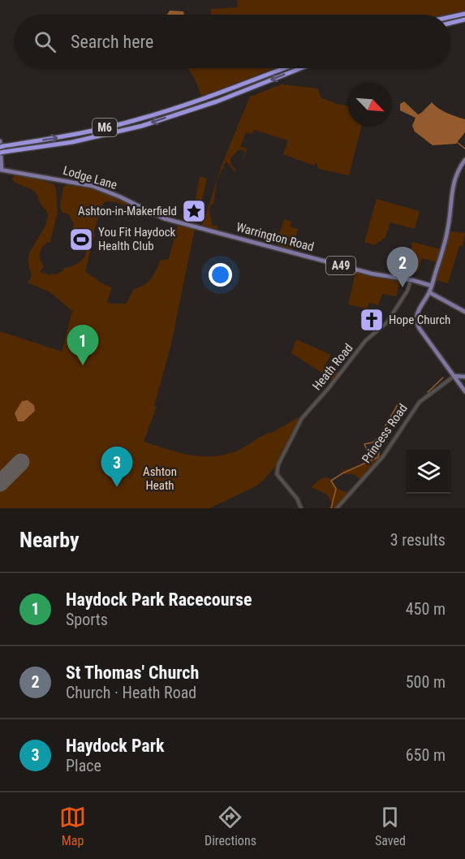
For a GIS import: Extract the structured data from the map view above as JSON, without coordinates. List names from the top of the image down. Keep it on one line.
{"streets":{"highway":["M6"],"main road":["Lodge Lane","Warrington Road","A49"],"street":["Heath Road","Princess Road"]},"crossings":[["Lodge Lane","Warrington Road"],["Warrington Road","Heath Road"]],"parks":["Ashton Heath"],"places":{"place":["Ashton-in-Makerfield"],"sports":["You Fit Haydock Health Club"],"church":["Hope Church"]},"north":"bottom right","page":{"search":"Search here","pins":["2","1","3"],"heading":["Nearby","3 results"],"list":[{"mark":"1","name":"Haydock Park Racecourse","note":"Sports","value":"450 m"},{"mark":"2","name":"St Thomas' Church","note":"Church · Heath Road","value":"500 m"},{"mark":"3","name":"Haydock Park","note":"Place","value":"650 m"}],"nav":["Map","Directions","Saved"]}}
